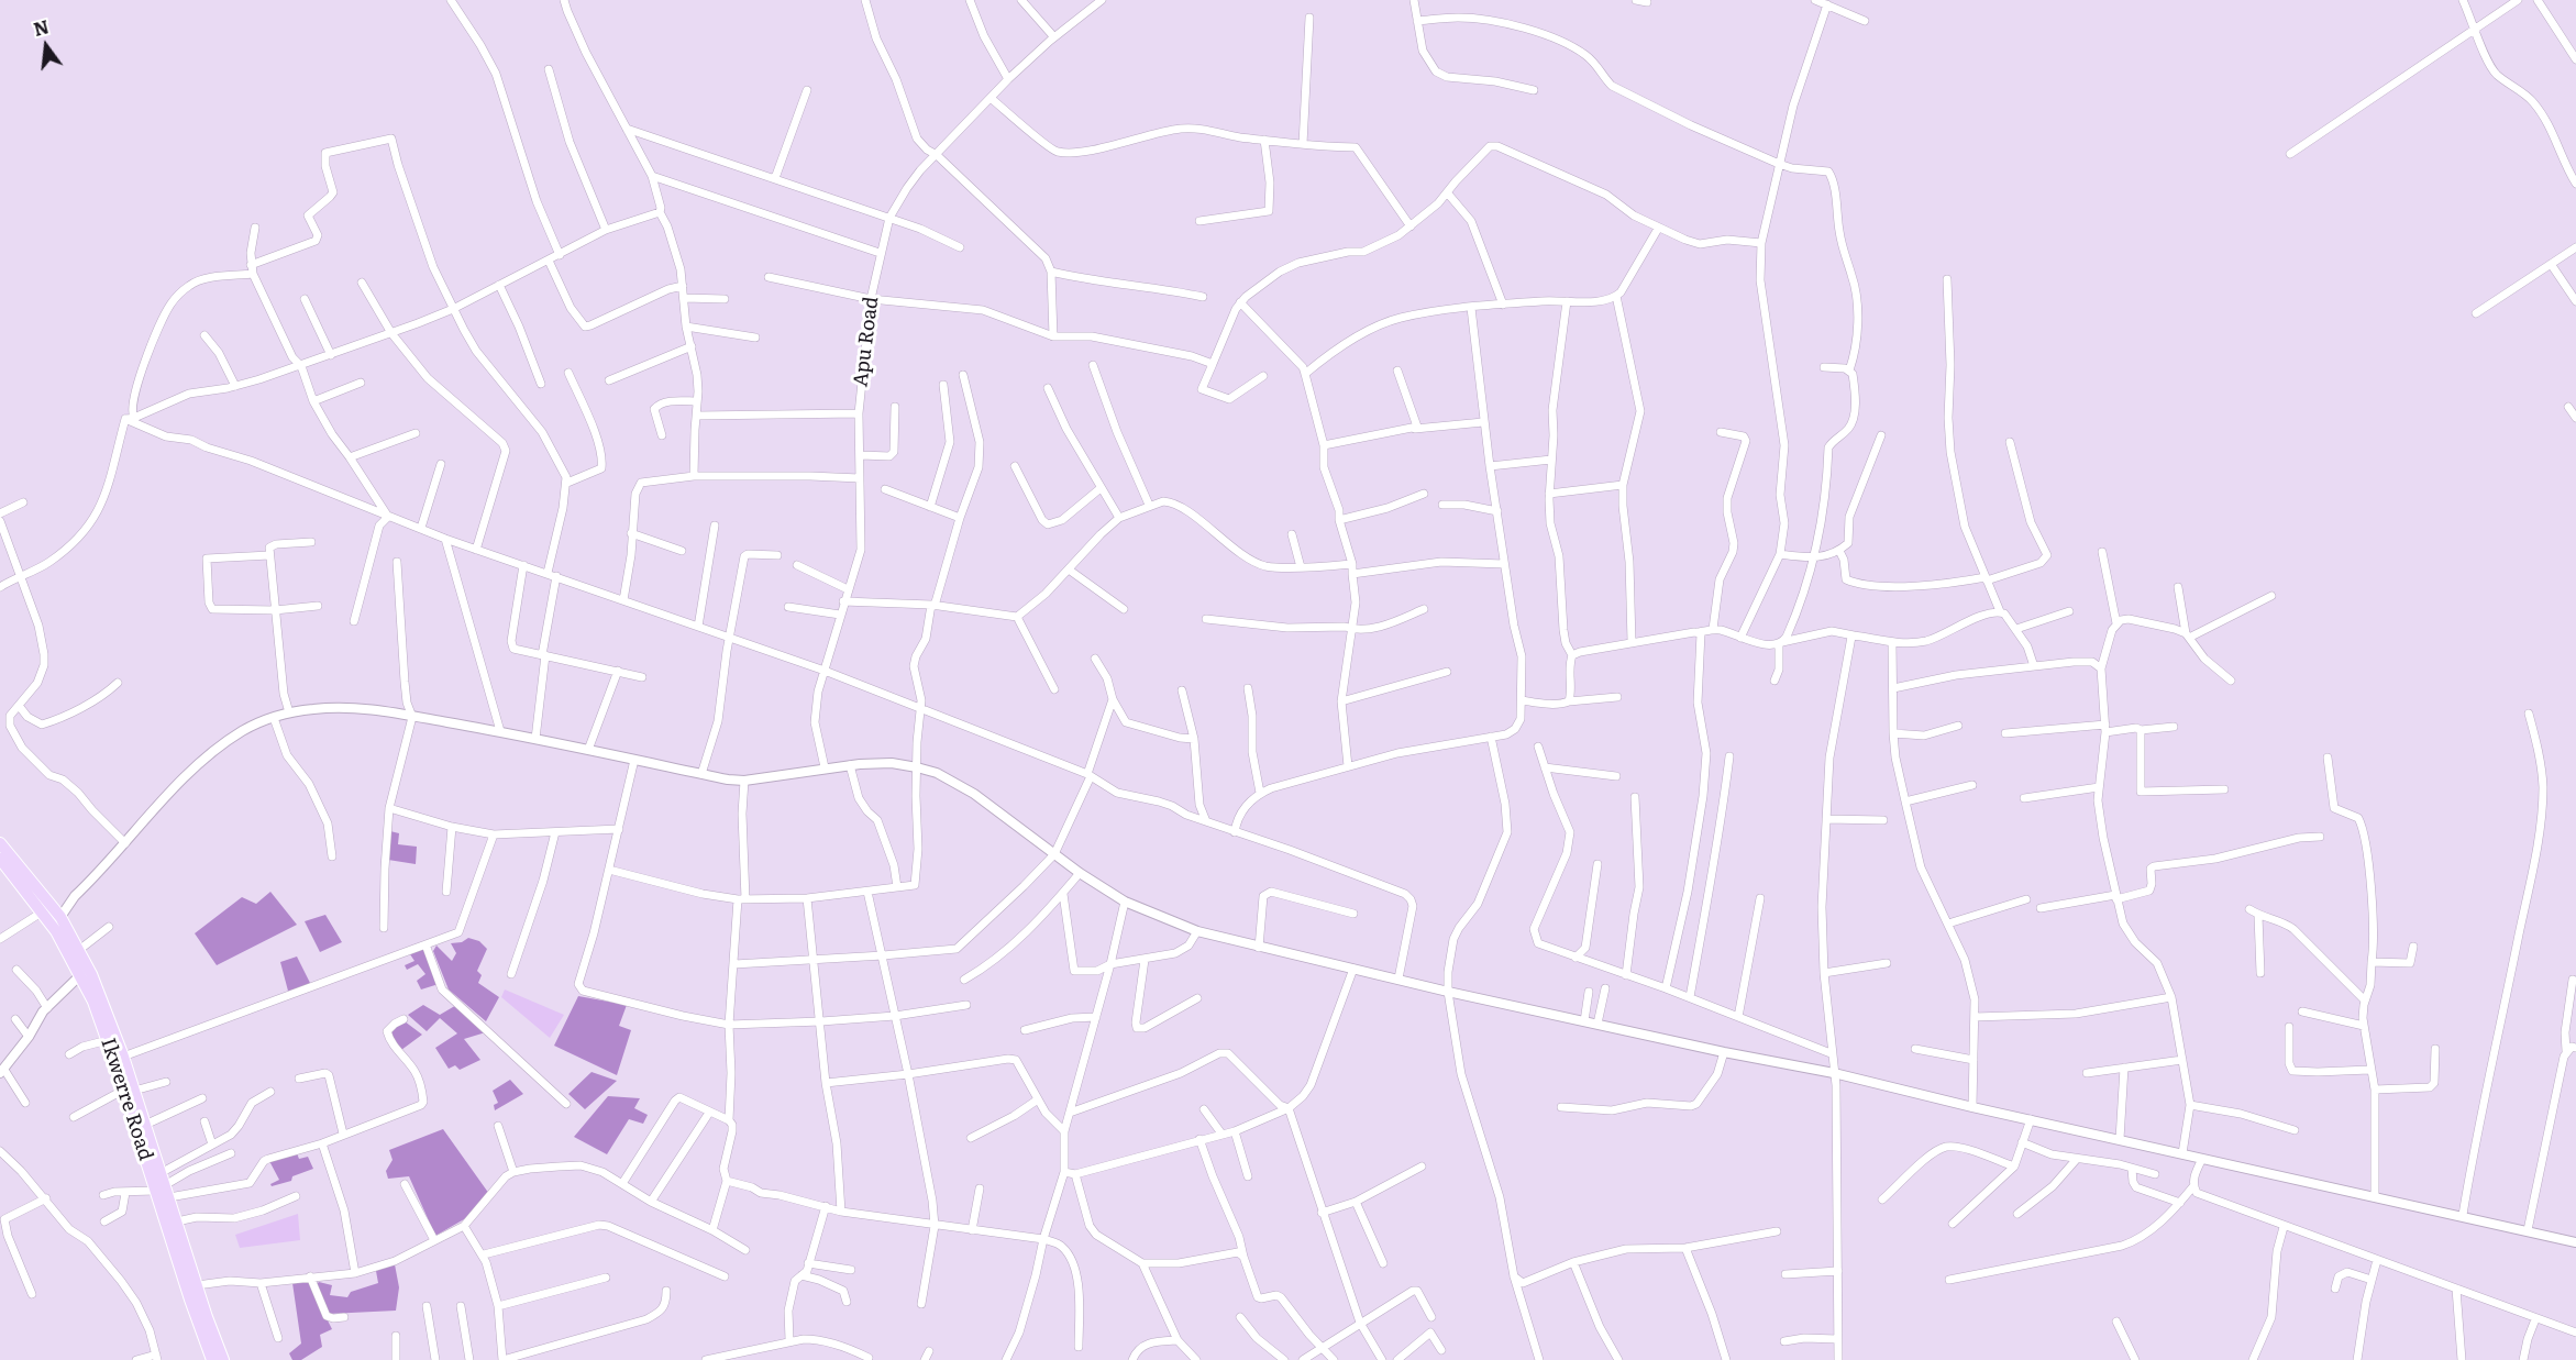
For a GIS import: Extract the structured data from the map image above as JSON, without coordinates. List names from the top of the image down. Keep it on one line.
{"streets":{"main road":["Ikwerre Road"],"street":["Apu Road"]},"north":"top"}
